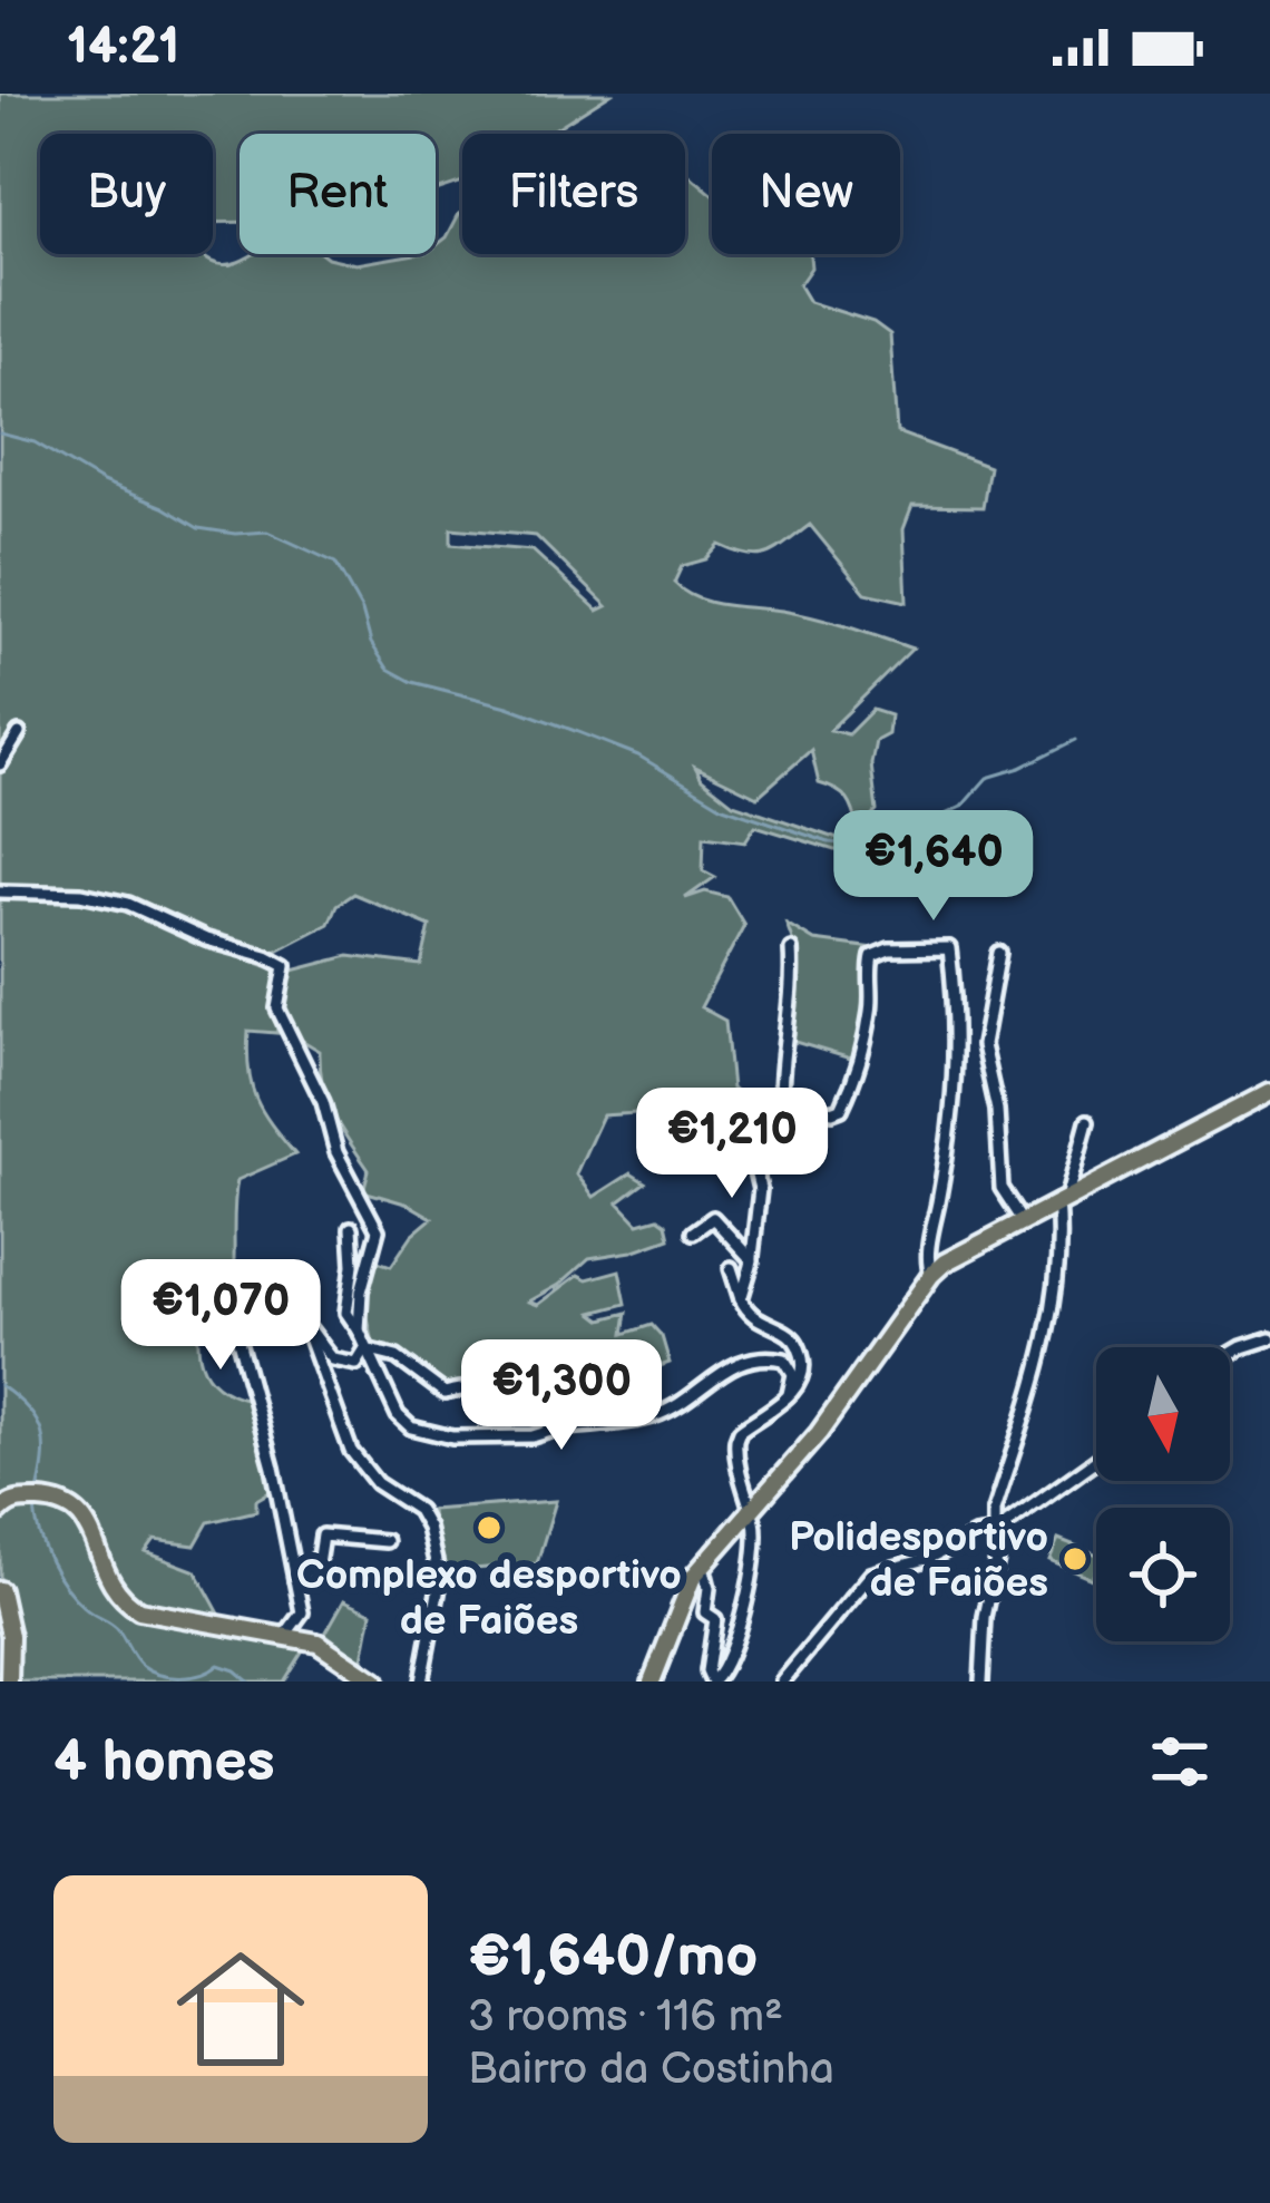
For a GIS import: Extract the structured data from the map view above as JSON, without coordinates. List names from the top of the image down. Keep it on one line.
{"places":["Complexo desportivo de Faiões","Polidesportivo de Faiões"],"north":"bottom","page":{"status":"14:21","chip":["Buy","Rent","Filters","New"],"price":["€1,640","€1,210","€1,070","€1,300"],"heading":"4 homes","list":[{"name":"€1,640/mo","note":"3 rooms · 116 m² · Bairro da Costinha"}]}}
